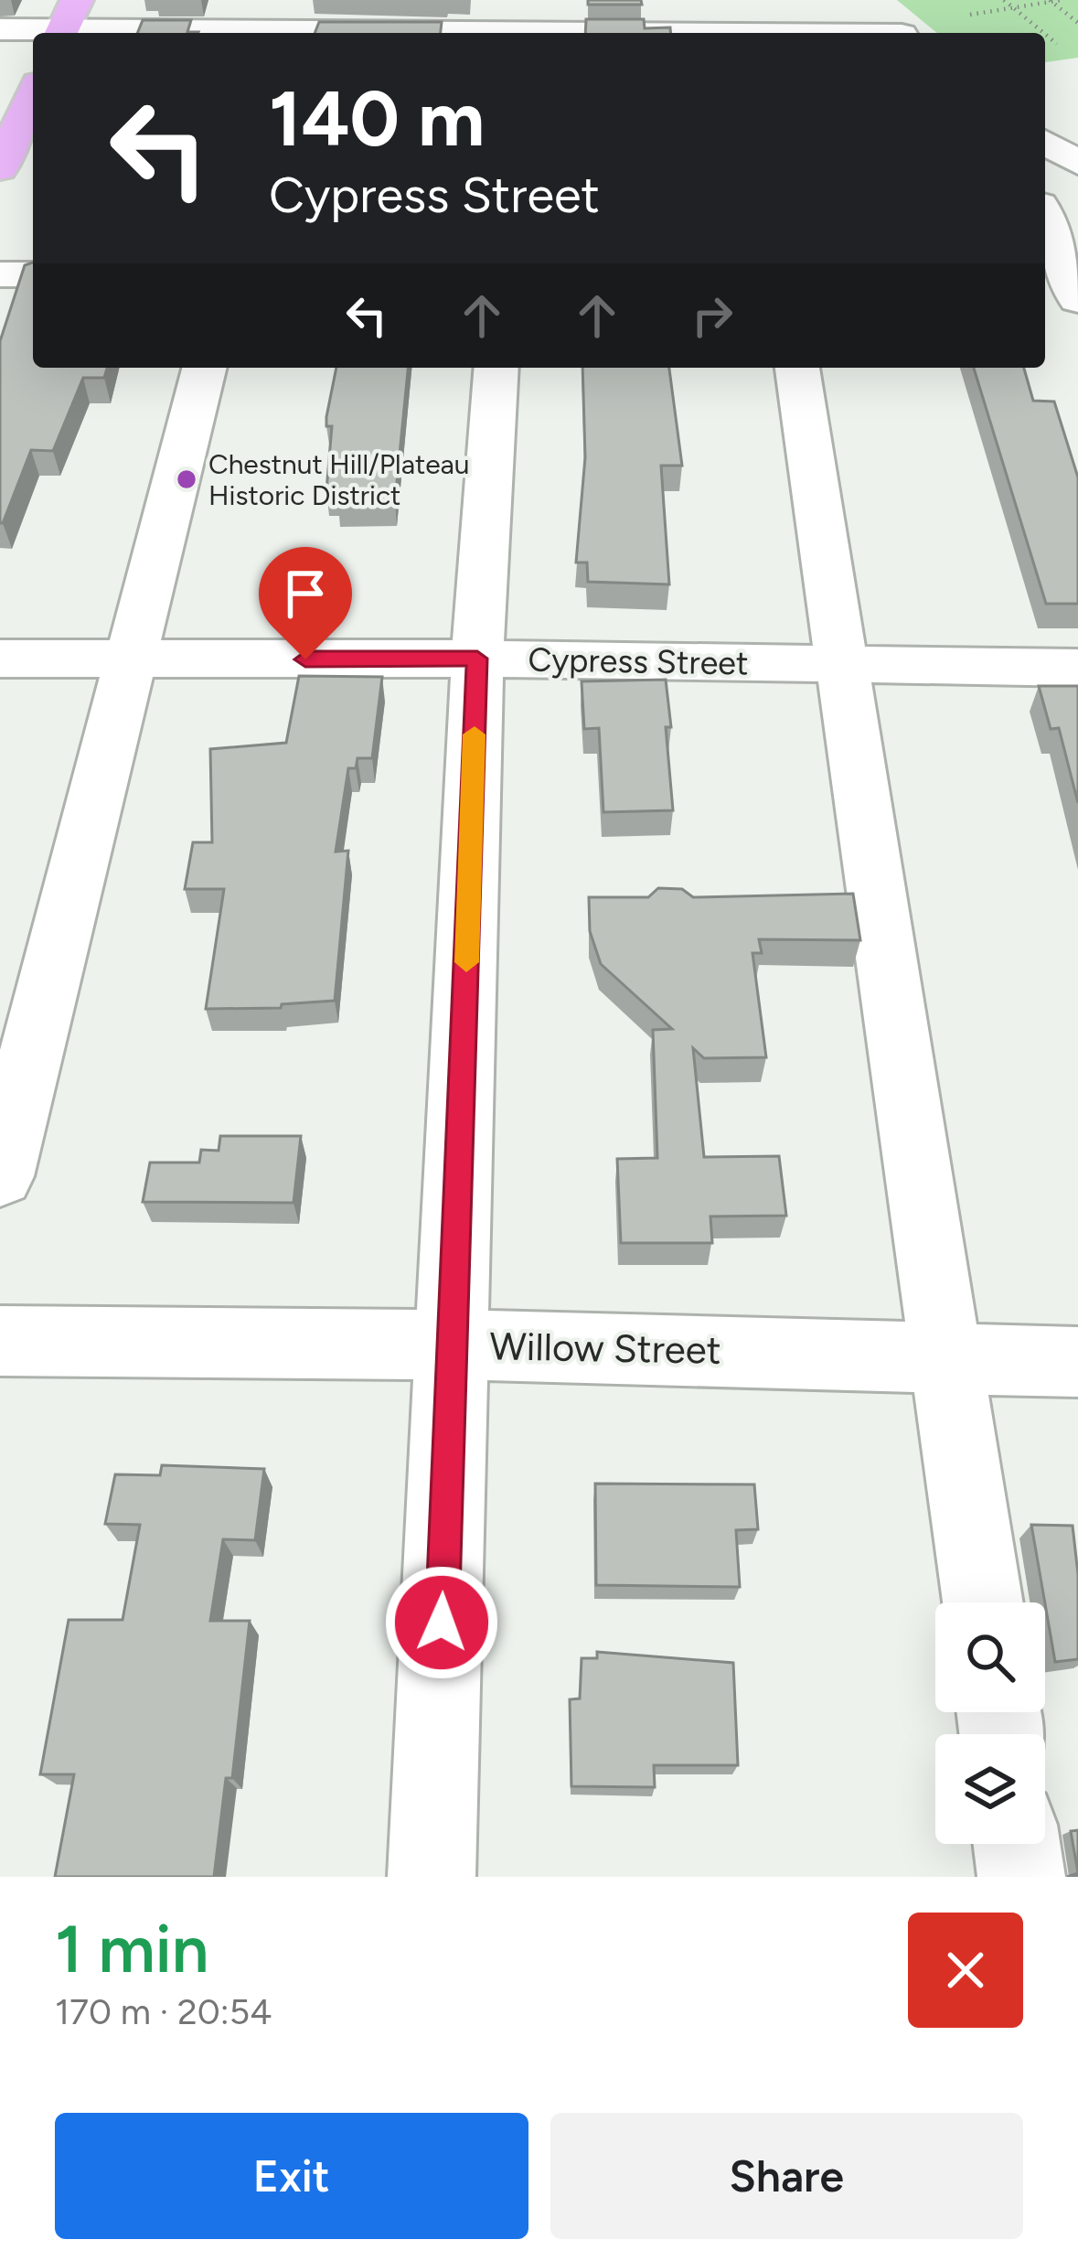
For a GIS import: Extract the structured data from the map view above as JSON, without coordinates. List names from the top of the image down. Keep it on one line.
{"streets":{"street":["Cypress Street","Willow Street"]},"places":["Chestnut Hill/Plateau Historic District"],"page":{"turn":["140 m","Cypress Street"],"heading":["1 min","170 m · 20:54"],"buttons":["Exit","Share"]}}
